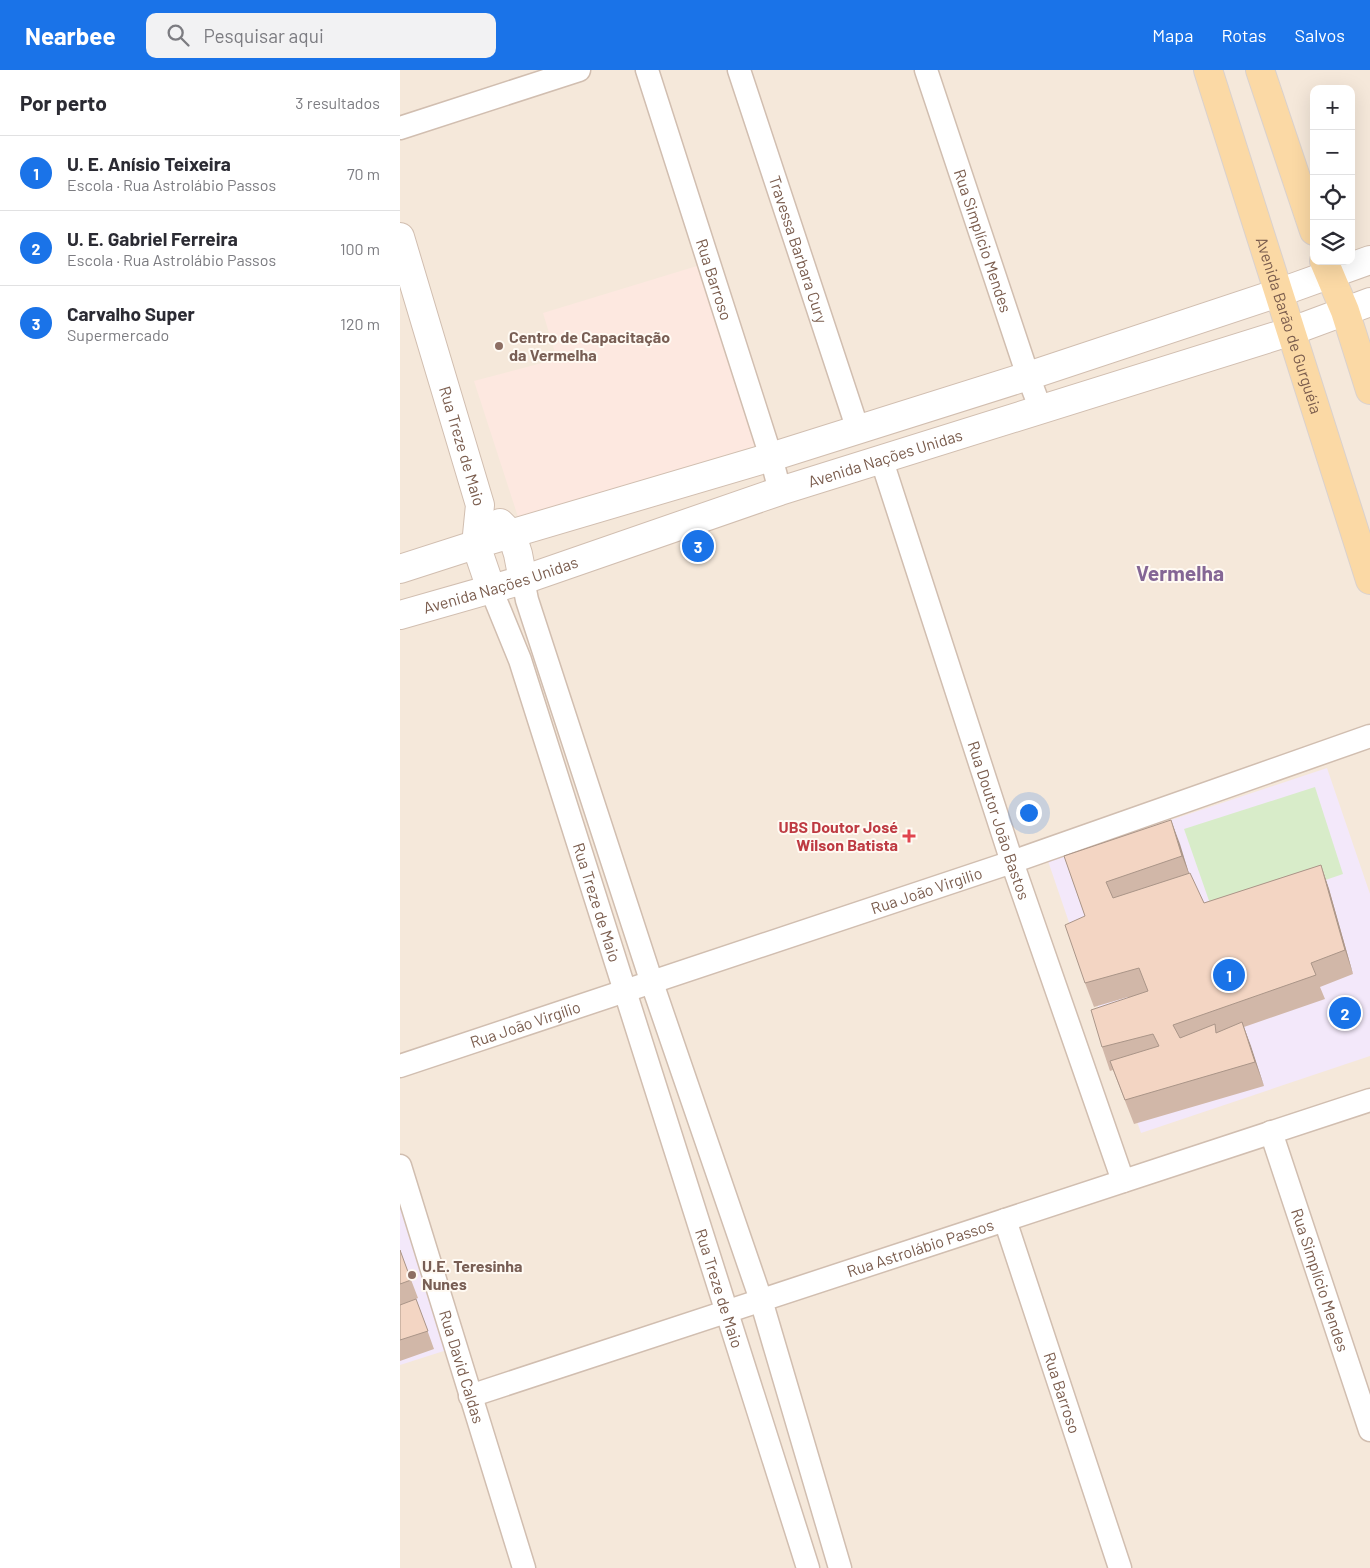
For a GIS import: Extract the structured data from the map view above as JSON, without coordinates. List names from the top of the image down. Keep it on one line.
{"streets":{"main road":["Avenida Barão de Gurguéia"],"street":["Rua Simplício Mendes","Travessa Barbara Cury","Rua Barroso","Rua Treze de Maio","Avenida Nações Unidas","Rua Doutor João Bastos","Rua João Virgilio","Rua João Virgílio","Rua Astrolábio Passos","Rua David Caldas"]},"crossings":[["Rua Simplício Mendes","Avenida Nações Unidas"],["Rua Simplício Mendes","Rua Astrolábio Passos"],["Rua Barroso","Avenida Nações Unidas"],["Rua Barroso","Rua Astrolábio Passos"],["Avenida Barão de Gurguéia","Avenida Nações Unidas"],["Rua Treze de Maio","Avenida Nações Unidas"],["Rua Treze de Maio","Rua João Virgilio"],["Rua Treze de Maio","Rua João Virgílio"],["Rua Treze de Maio","Rua Astrolábio Passos"],["Avenida Nações Unidas","Rua Doutor João Bastos"],["Rua Doutor João Bastos","Rua João Virgilio"],["Rua Doutor João Bastos","Rua Astrolábio Passos"],["Rua João Virgilio","Rua João Virgílio"],["Rua Astrolábio Passos","Rua David Caldas"]],"districts":["Vermelha"],"places":{"other":["Centro de Capacitação da Vermelha","U.E. Teresinha Nunes"],"health":["UBS Doutor José Wilson Batista"]},"page":{"header":"Nearbee","search":"Pesquisar aqui","nav":["Mapa","Rotas","Salvos"],"heading":["Por perto","3 resultados"],"map_buttons":["+","−"],"list":[{"mark":"1","name":"U. E. Anísio Teixeira","note":"Escola · Rua Astrolábio Passos","value":"70 m"},{"mark":"2","name":"U. E. Gabriel Ferreira","note":"Escola · Rua Astrolábio Passos","value":"100 m"},{"mark":"3","name":"Carvalho Super","note":"Supermercado","value":"120 m"}],"pins":["3","1","2"]}}
